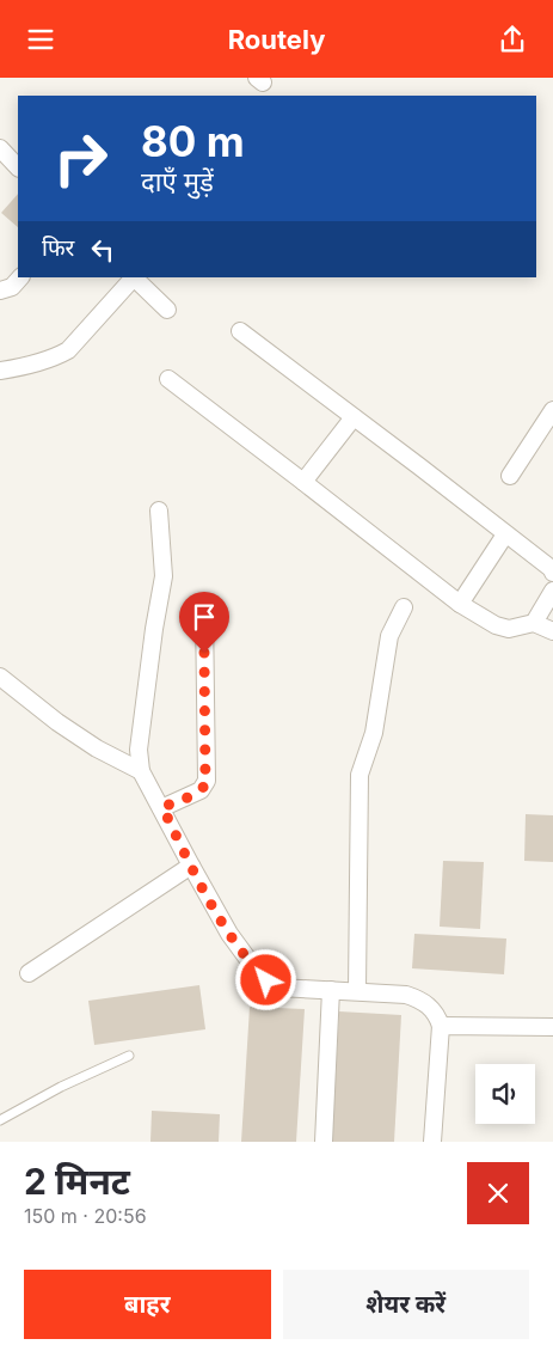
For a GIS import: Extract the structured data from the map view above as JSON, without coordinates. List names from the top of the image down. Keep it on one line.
{"page":{"header":"Routely","turn":["80 m","दाएँ मुड़ें"],"then":"फिर","heading":["2 मिनट","150 m · 20:56"],"buttons":["बाहर","शेयर करें"]}}
